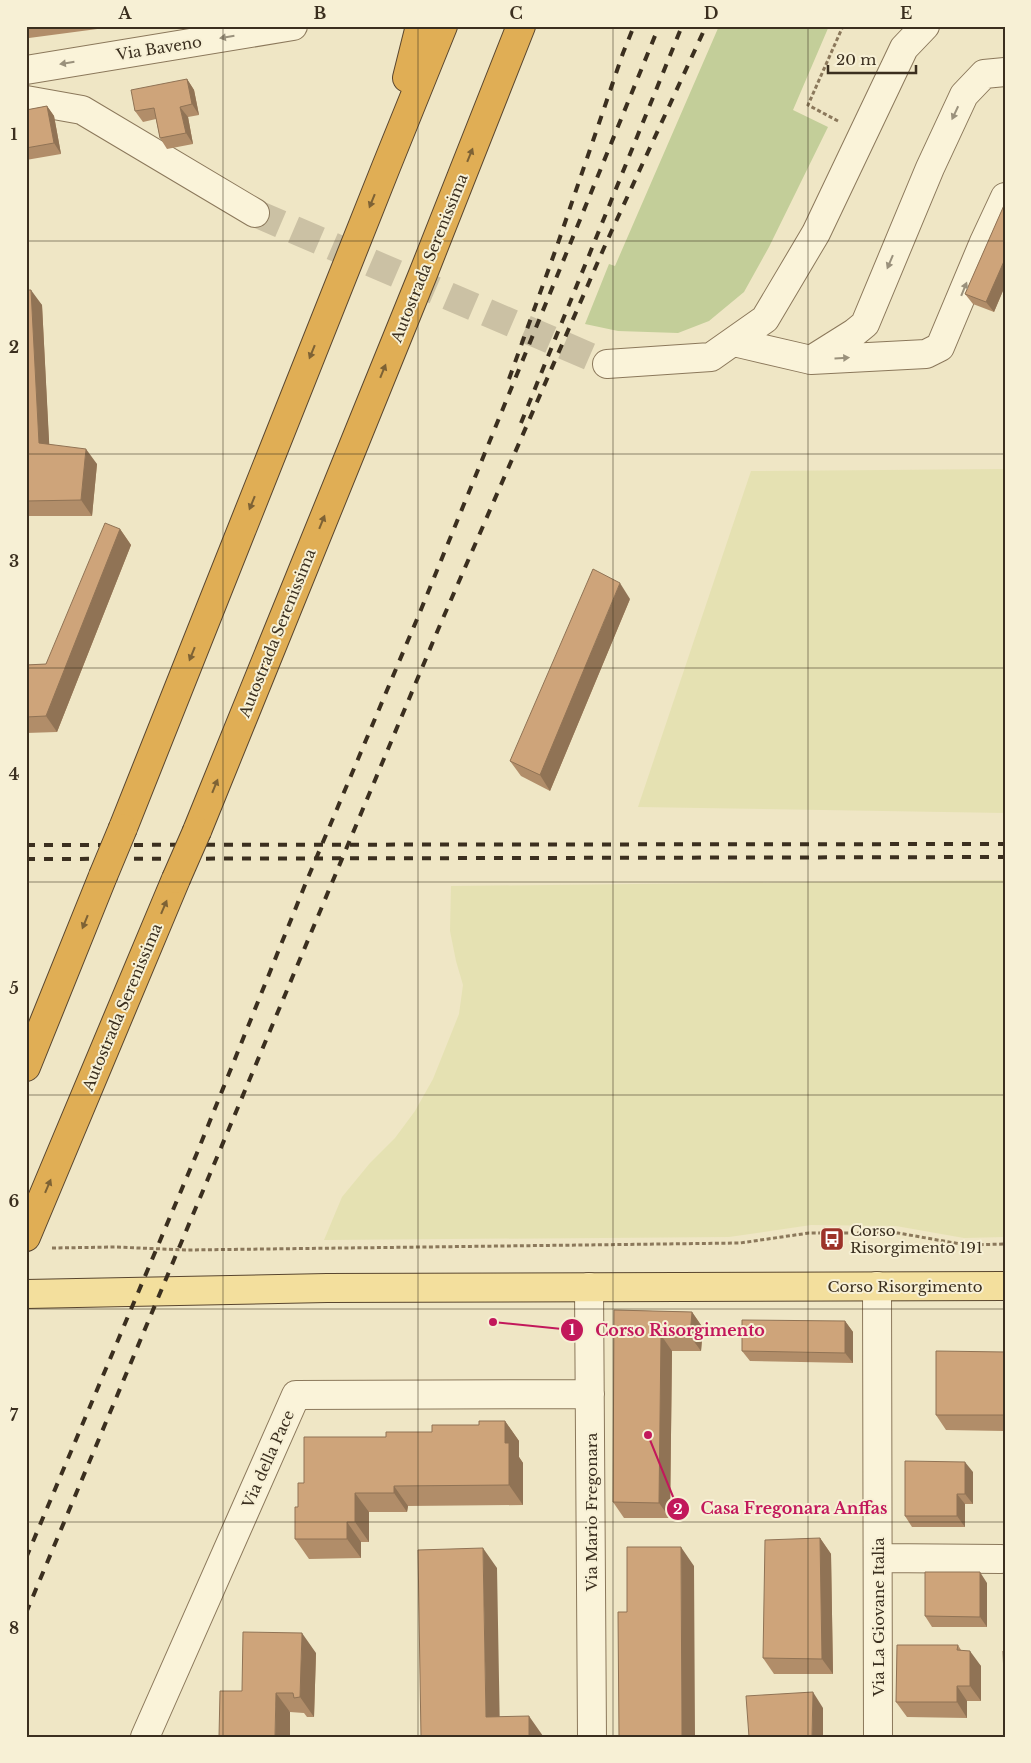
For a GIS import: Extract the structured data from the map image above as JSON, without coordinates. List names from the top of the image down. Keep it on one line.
{"streets":{"highway":["Autostrada Serenissima"],"main road":["Corso Risorgimento"],"street":["Via Baveno","Via della Pace","Via Mario Fregonara","Via La Giovane Italia"]},"crossings":[["Corso Risorgimento","Via Mario Fregonara"],["Corso Risorgimento","Via La Giovane Italia"],["Via della Pace","Via Mario Fregonara"]],"one_way":["Via Baveno"],"places":{"bus stop":["Corso Risorgimento 191"],"other":["Corso Risorgimento","Casa Fregonara Anffas"]},"scale_bar":"20 m","grid":{"columns":["A","B","C","D","E"],"rows":["1","2","3","4","5","6","7","8"]}}
